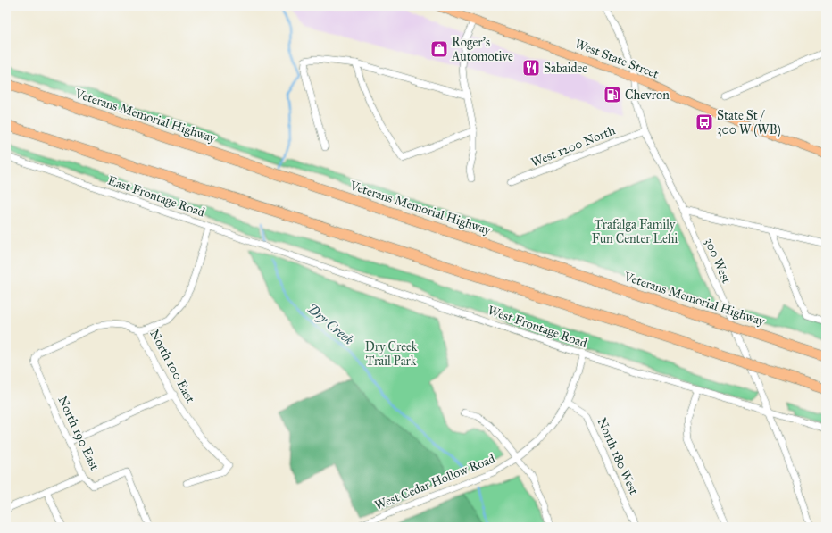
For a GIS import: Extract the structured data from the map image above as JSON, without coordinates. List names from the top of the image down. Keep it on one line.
{"streets":{"highway":["Veterans Memorial Highway"],"main road":["West State Street"],"street":["West 1200 North","East Frontage Road","300 West","West Frontage Road","North 100 East","North 190 East","North 180 West","West Cedar Hollow Road"]},"crossings":[["West State Street","300 West"],["West 1200 North","300 West"],["East Frontage Road","West Frontage Road"],["East Frontage Road","North 100 East"],["300 West","West Frontage Road"],["North 100 East","North 190 East"],["North 180 West","West Cedar Hollow Road"]],"water":["Dry Creek"],"parks":["Trafalga Family Fun Center Lehi","Dry Creek Trail Park"],"places":{"shop":["Roger's Automotive"],"restaurant":["Sabaidee"],"fuel station":["Chevron"],"bus stop":["State St / 300 W (WB)"]}}
